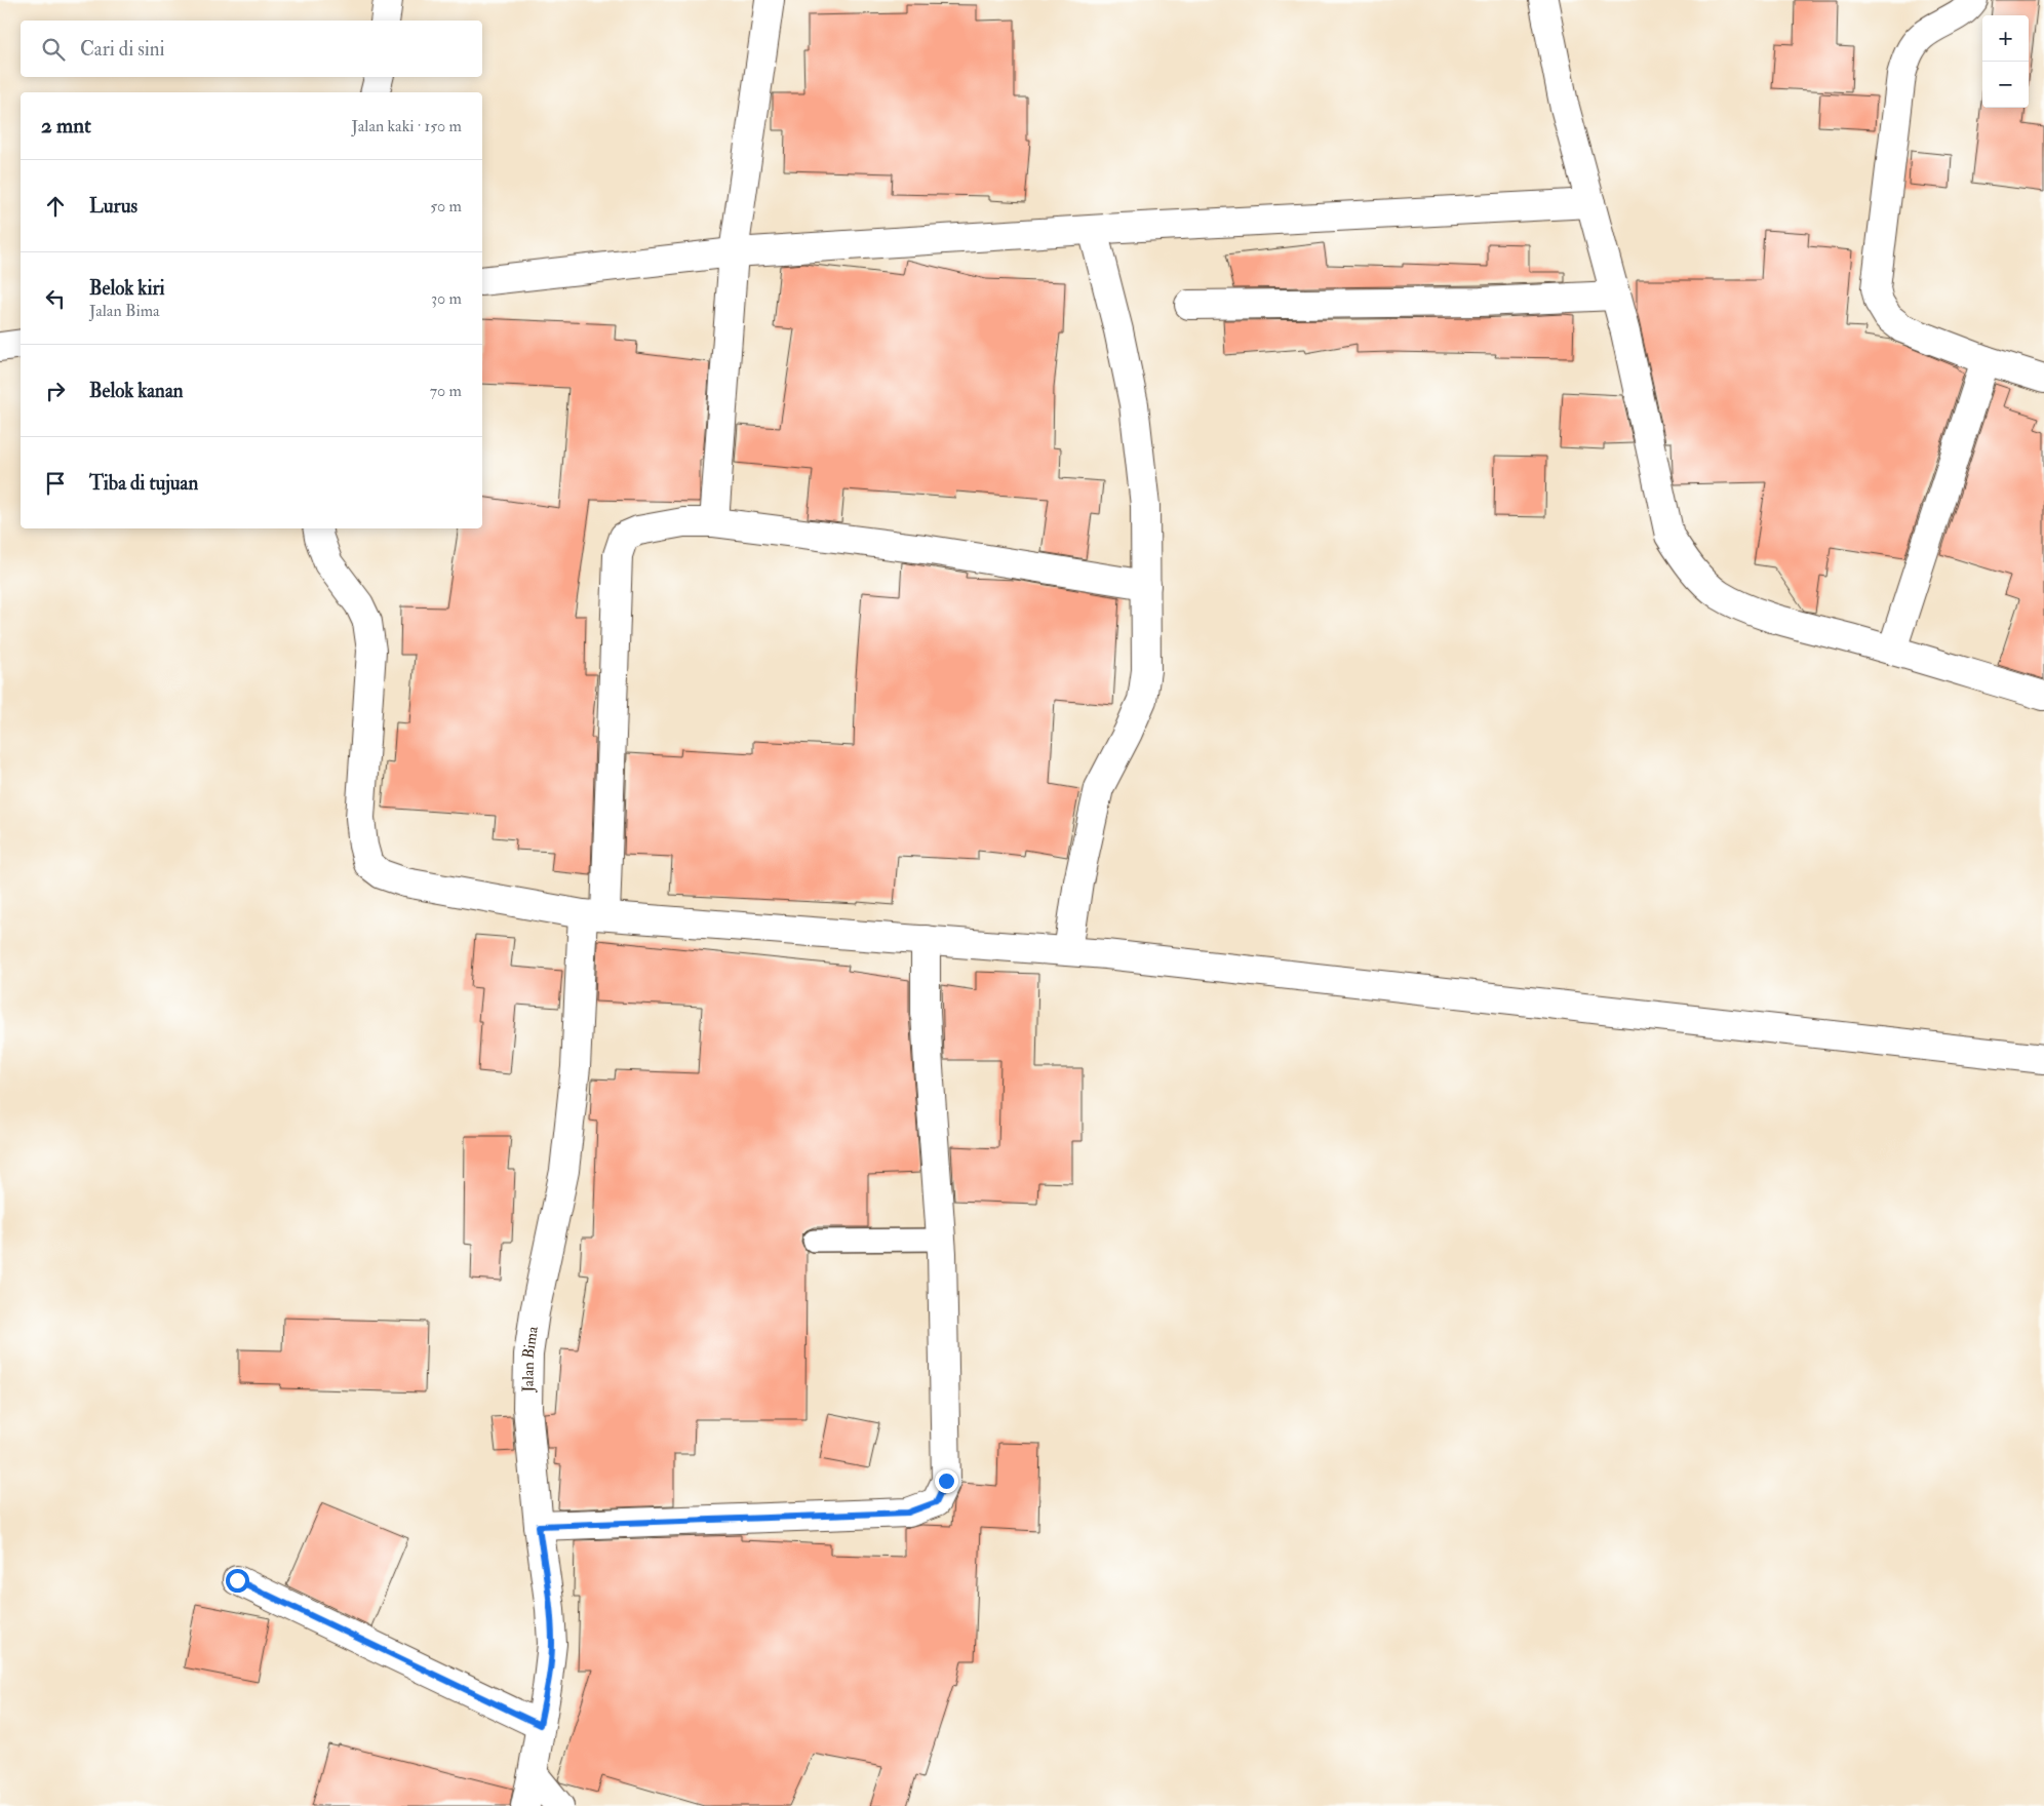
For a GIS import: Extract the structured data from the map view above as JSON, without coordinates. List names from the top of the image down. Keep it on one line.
{"streets":{"street":["Jalan Bima"]},"page":{"map_buttons":["+","−"],"search":"Cari di sini","heading":["2 mnt","Jalan kaki · 150 m"],"list":[["Lurus","50 m"],["Belok kiri","Jalan Bima","30 m"],["Belok kanan","70 m"],"Tiba di tujuan"]}}
